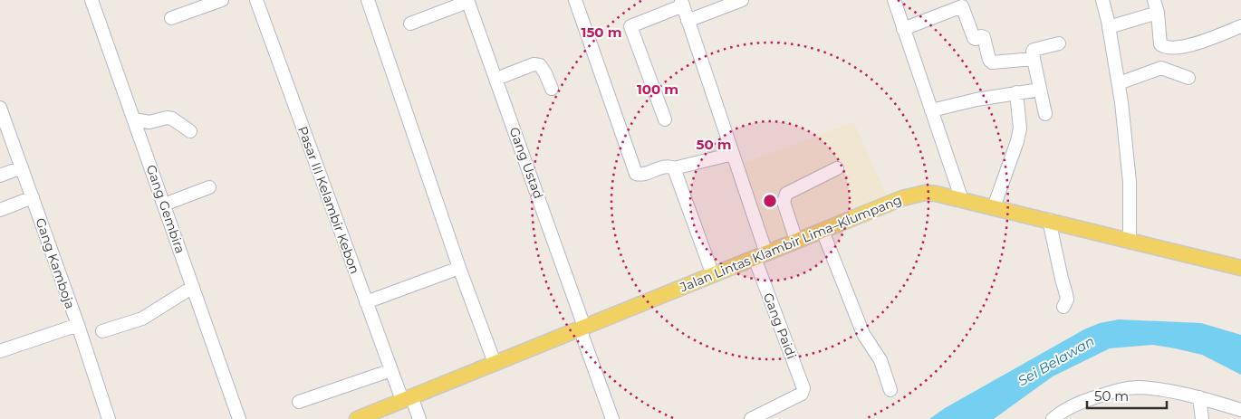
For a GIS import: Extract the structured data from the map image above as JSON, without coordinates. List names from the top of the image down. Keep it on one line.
{"streets":{"main road":["Jalan Lintas Klambir Lima–Klumpang"],"street":["Gang Ustad","Pasar III Kelambir Kebon","Gang Gembira","Gang Kamboja","Gang Paidi"]},"crossings":[["Gang Ustad","Jalan Lintas Klambir Lima–Klumpang"],["Pasar III Kelambir Kebon","Jalan Lintas Klambir Lima–Klumpang"],["Jalan Lintas Klambir Lima–Klumpang","Gang Paidi"]],"water":["Sei Belawan"],"scale_bar":"50 m","rings":["150 m","100 m","50 m"]}
